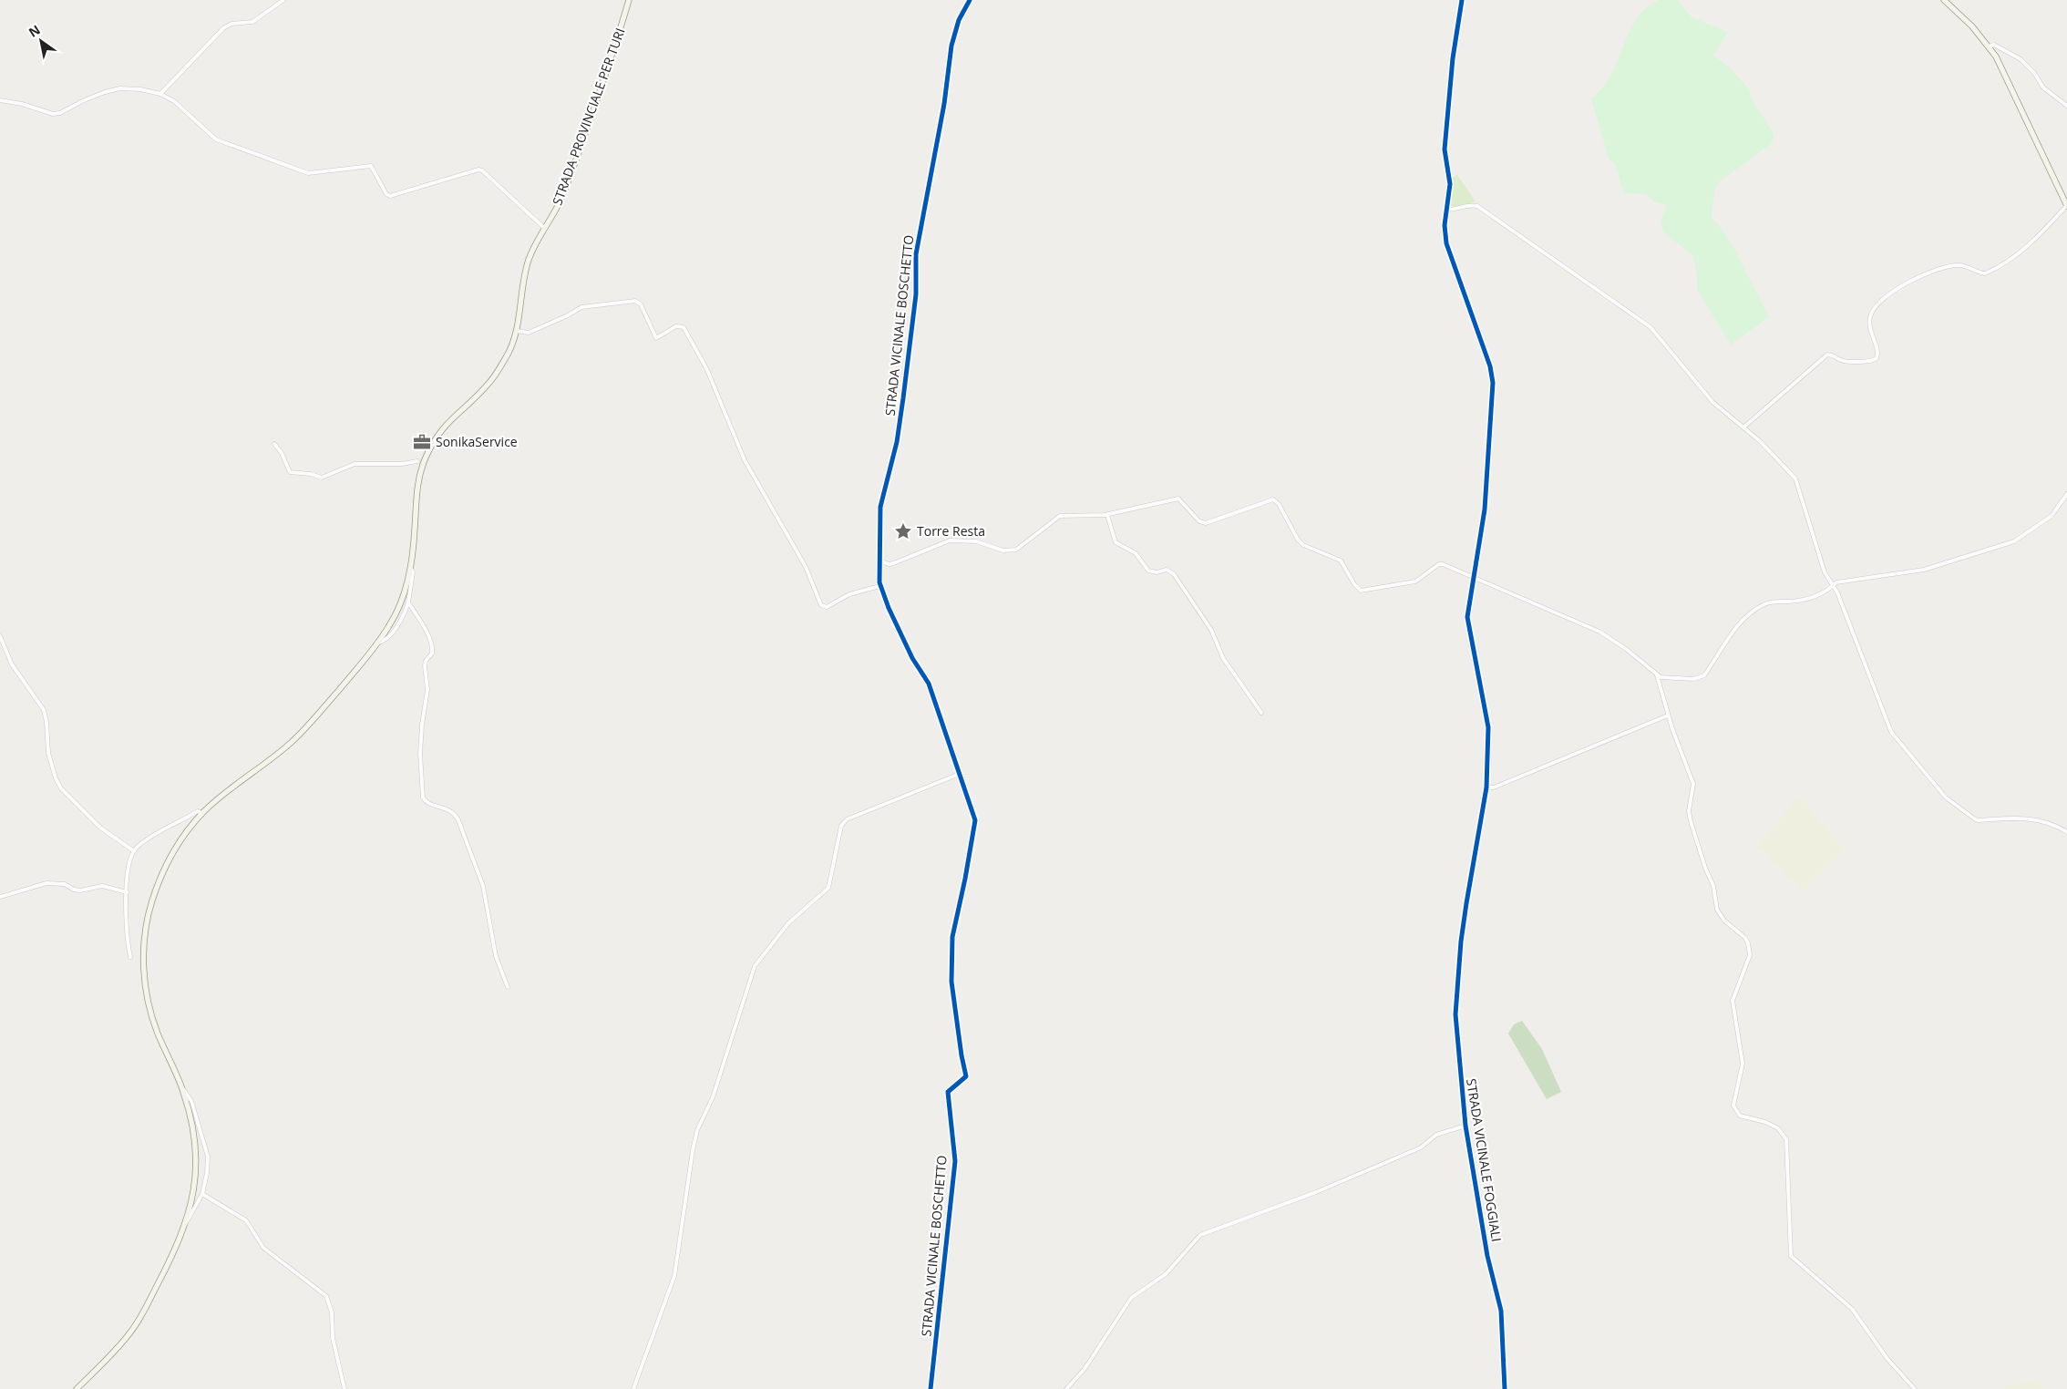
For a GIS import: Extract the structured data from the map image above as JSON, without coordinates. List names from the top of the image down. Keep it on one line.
{"streets":{"main road":["STRADA PROVINCIALE PER TURI"],"street":["STRADA VICINALE BOSCHETTO","STRADA VICINALE FOGGIALI"]},"places":{"office":["SonikaService"],"place":["Torre Resta"]},"north":"top left"}
